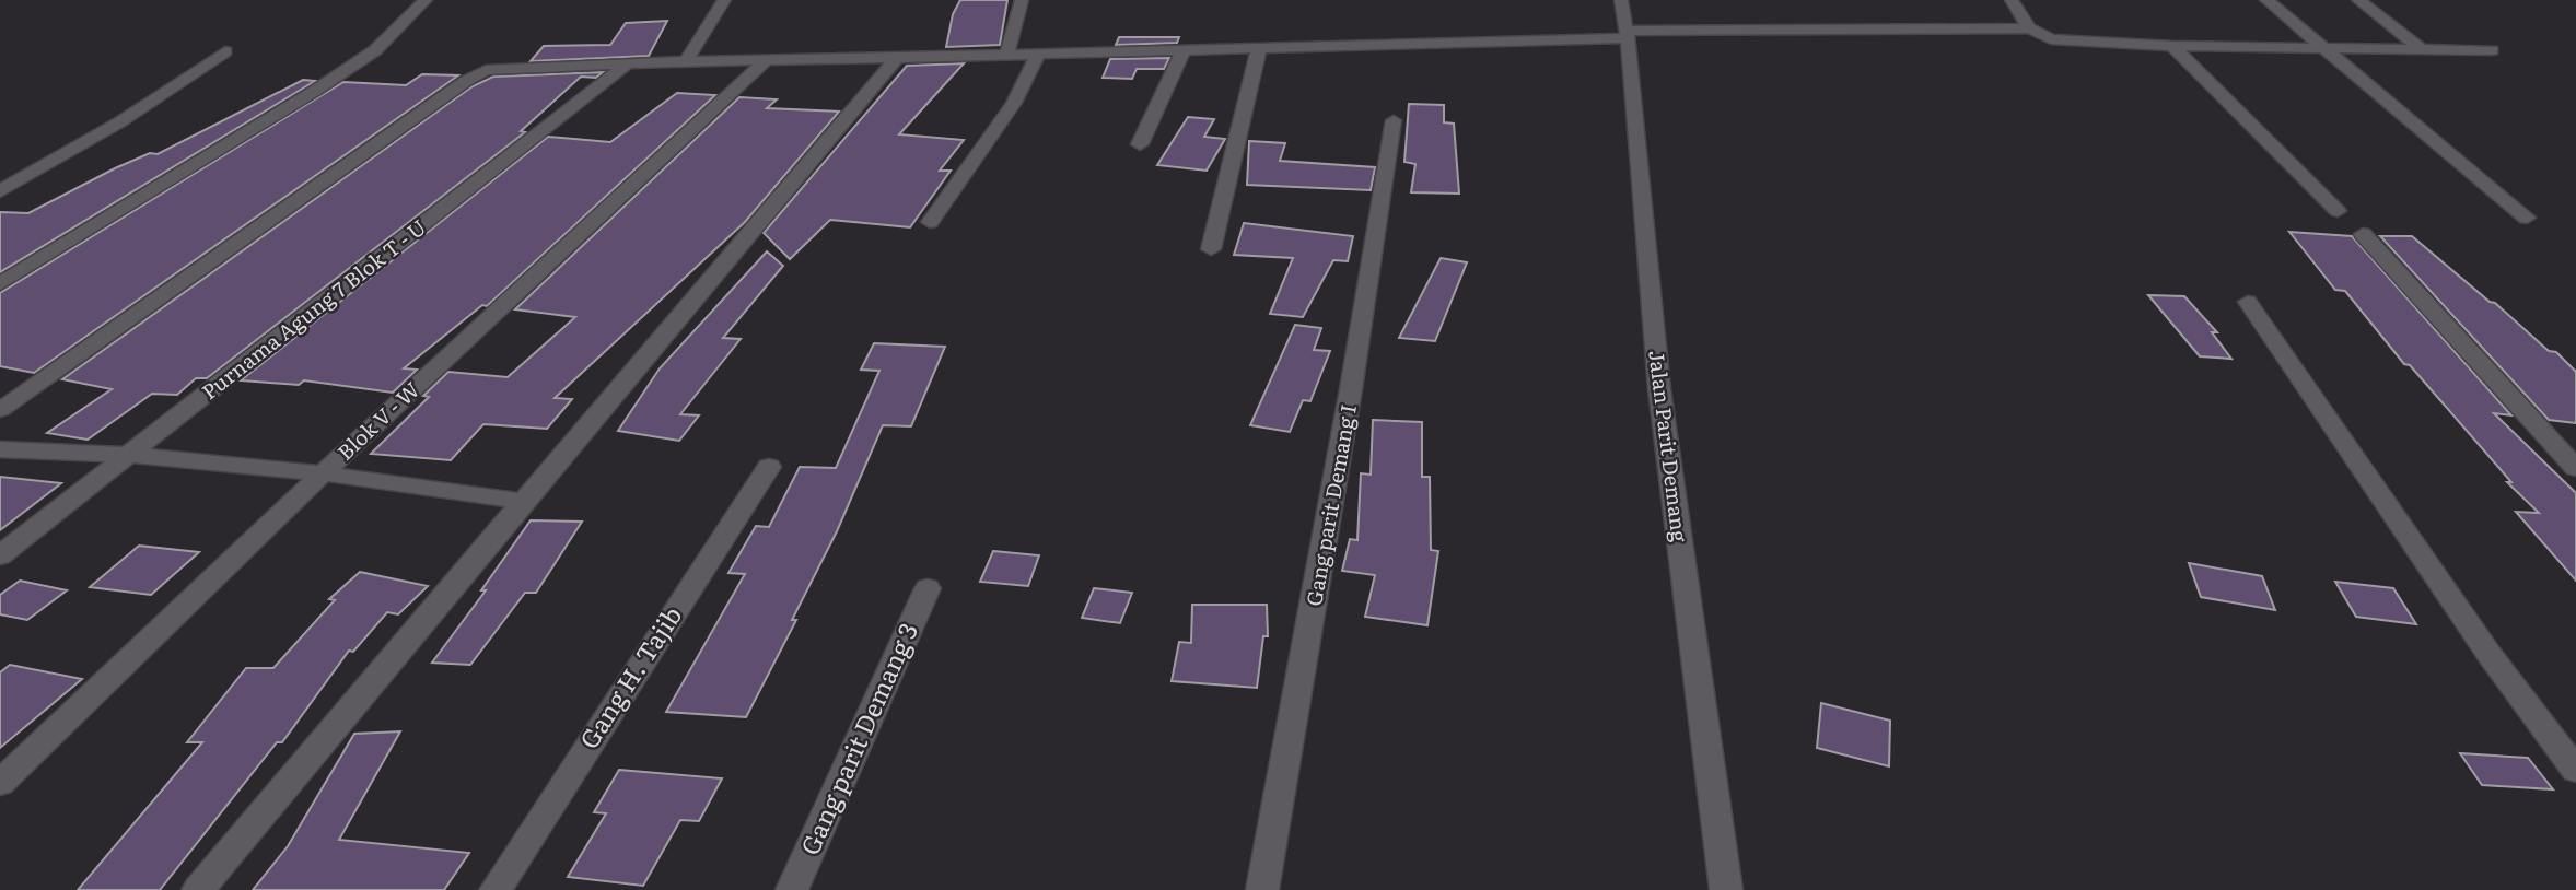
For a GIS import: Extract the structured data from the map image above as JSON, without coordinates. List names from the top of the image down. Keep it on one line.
{"streets":{"street":["Purnama Agung 7 Blok T - U","Blok V - W","Jalan Parit Demang","Gang parit Demang I","Gang H. Tajib","Gang parit Demang 3"]}}
